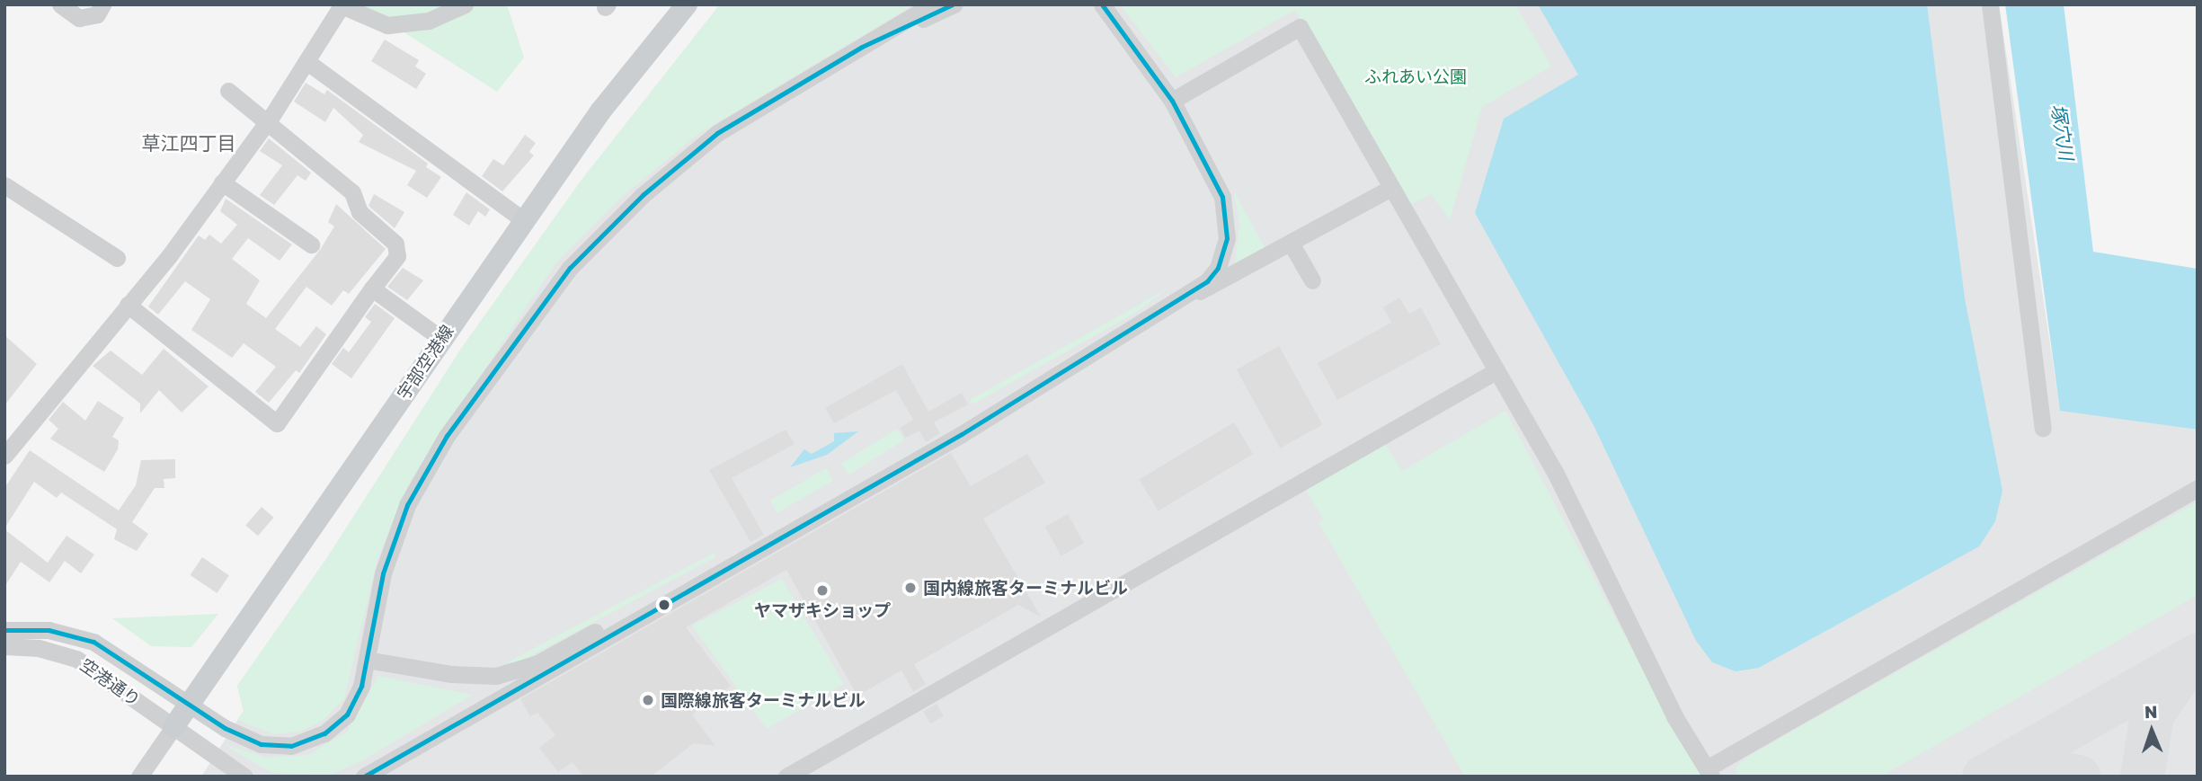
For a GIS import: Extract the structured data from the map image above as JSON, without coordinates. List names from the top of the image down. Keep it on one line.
{"streets":{"main road":["宇部空港線"],"street":["空港通り"]},"crossings":[["宇部空港線","空港通り"]],"districts":["草江四丁目"],"water":["塚穴川"],"parks":["ふれあい公園"],"places":["国内線旅客ターミナルビル","ヤマザキショップ","国際線旅客ターミナルビル"],"north":"top"}
